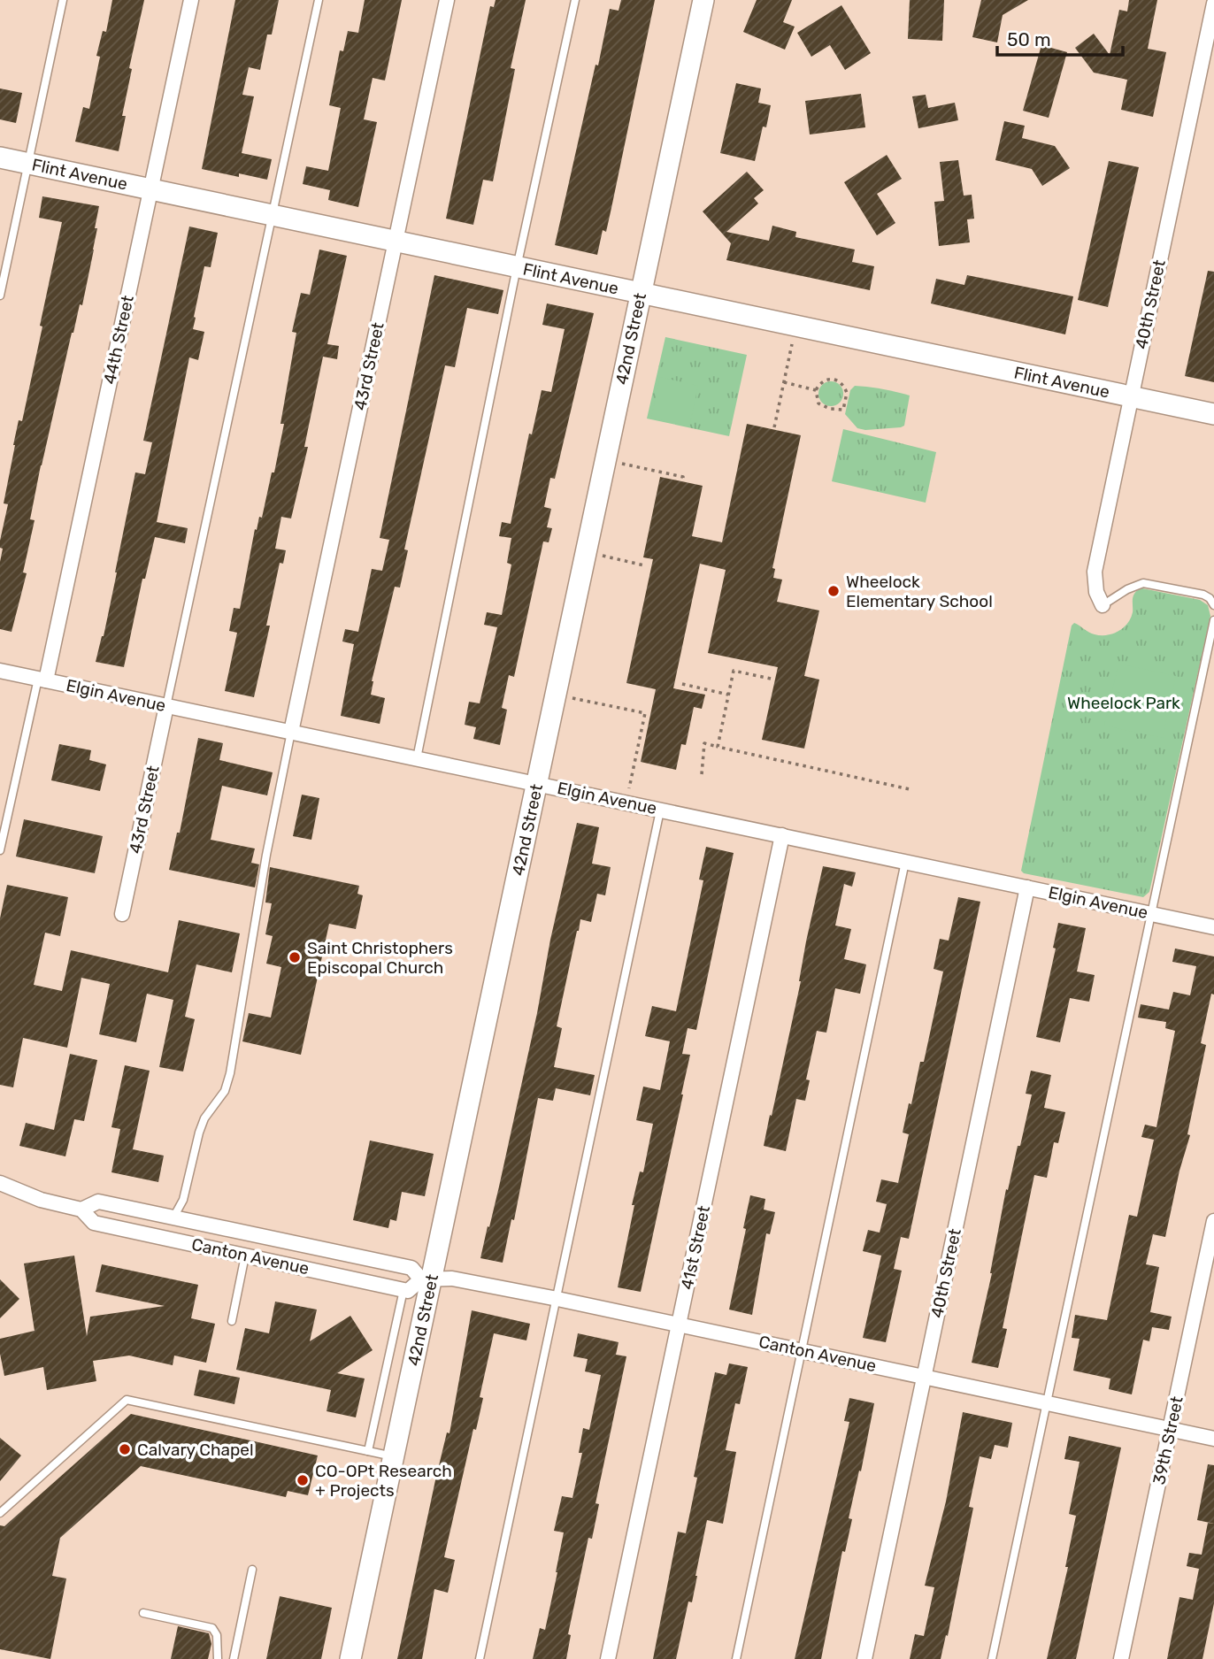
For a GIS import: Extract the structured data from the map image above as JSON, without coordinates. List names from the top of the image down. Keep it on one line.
{"streets":{"street":["Flint Avenue","40th Street","42nd Street","44th Street","43rd Street","Elgin Avenue","41st Street","Canton Avenue","39th Street"]},"crossings":[["Flint Avenue","40th Street"],["Flint Avenue","42nd Street"],["Flint Avenue","44th Street"],["Flint Avenue","43rd Street"],["40th Street","Elgin Avenue"],["40th Street","Canton Avenue"],["42nd Street","Elgin Avenue"],["42nd Street","Canton Avenue"],["44th Street","Elgin Avenue"],["43rd Street","Elgin Avenue"],["Elgin Avenue","41st Street"],["41st Street","Canton Avenue"],["Canton Avenue","39th Street"]],"parks":["Wheelock Park"],"places":["Wheelock Elementary School","Saint Christophers Episcopal Church","Calvary Chapel","CO-OPt Research + Projects"],"scale_bar":"50 m"}
